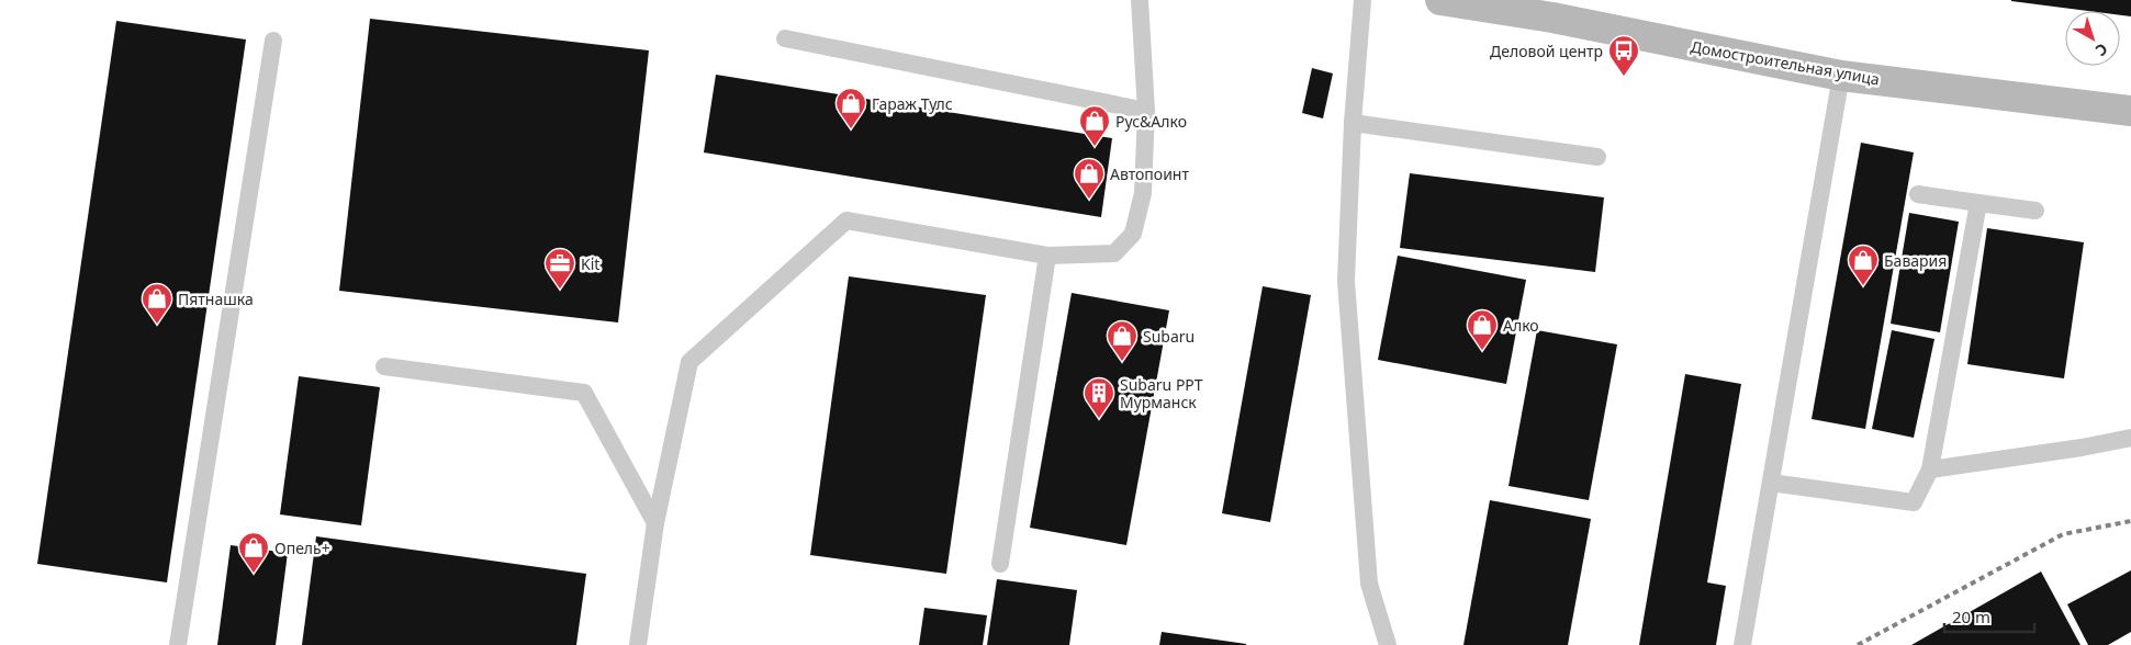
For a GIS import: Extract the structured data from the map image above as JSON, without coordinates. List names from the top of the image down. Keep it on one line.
{"streets":{"street":["Домостроительная улица"]},"places":{"bus stop":["Деловой центр"],"shop":["Гараж Тулс","Рус&Алко","Автопоинт","Бавария","Пятнашка","Алко","Subaru","Опель+"],"office":["Kit"],"building":["Subaru РРТ Мурманск"]},"scale_bar":"20 m","north":"bottom right"}
